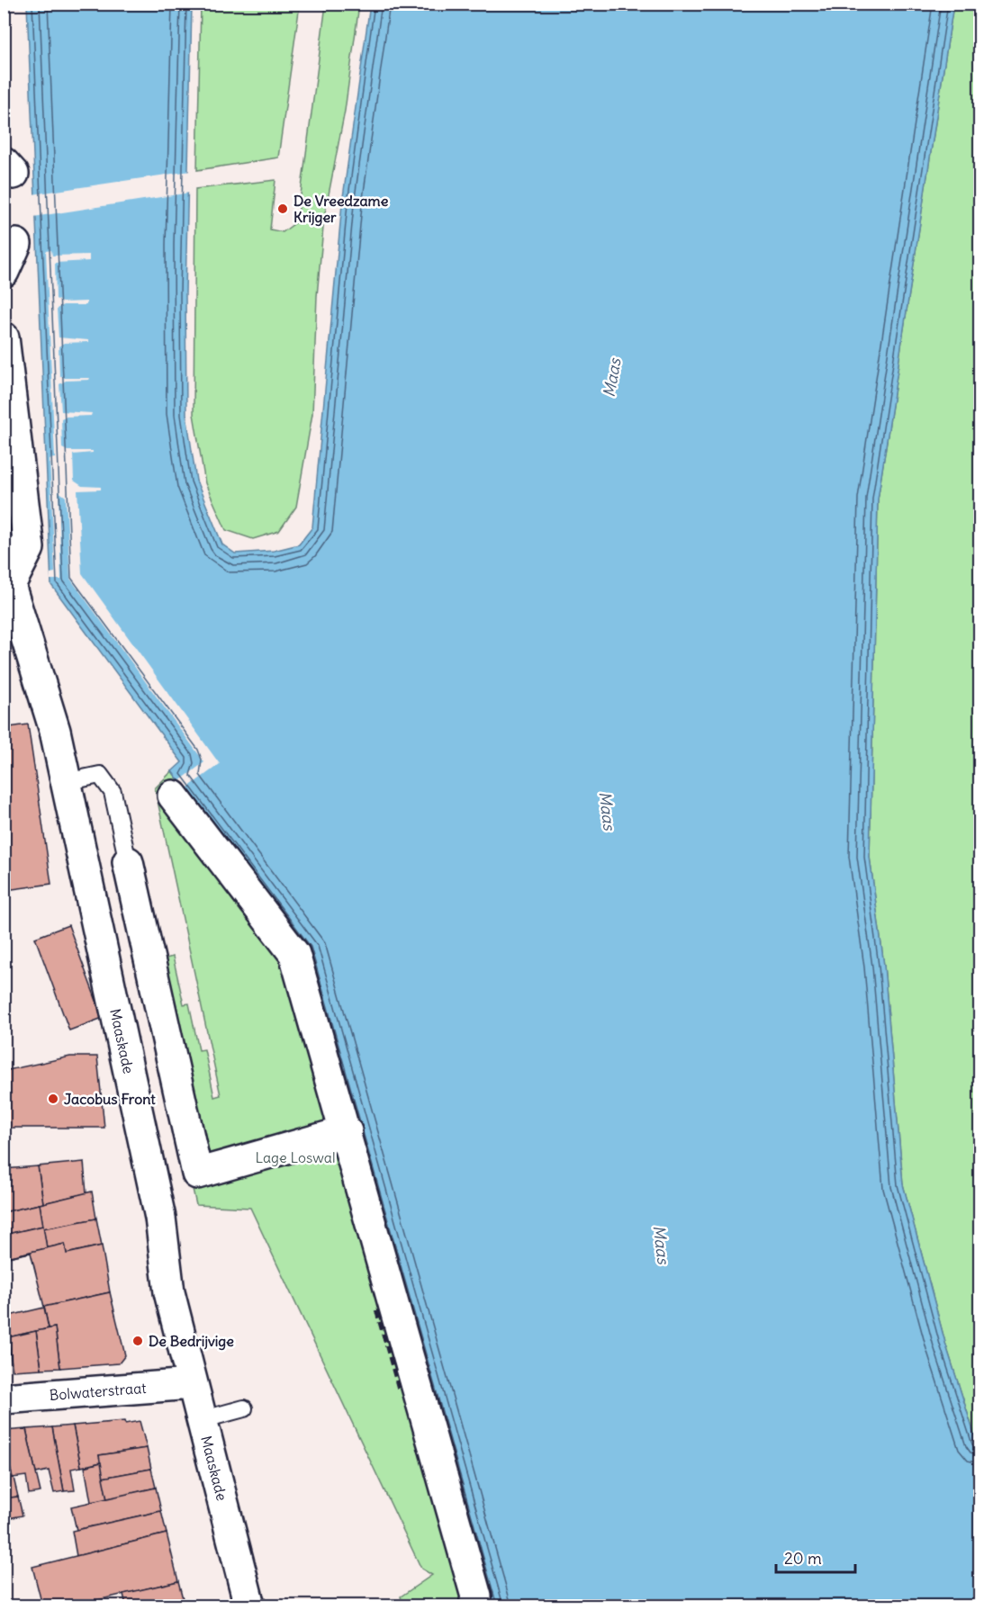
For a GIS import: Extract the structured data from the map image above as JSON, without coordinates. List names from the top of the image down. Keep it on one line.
{"streets":{"street":["Maaskade","Bolwaterstraat"]},"crossings":[["Maaskade","Bolwaterstraat"]],"water":["Maas"],"parks":["Lage Loswal"],"places":["De Vreedzame Krijger","Jacobus Front","De Bedrijvige"],"scale_bar":"20 m"}
